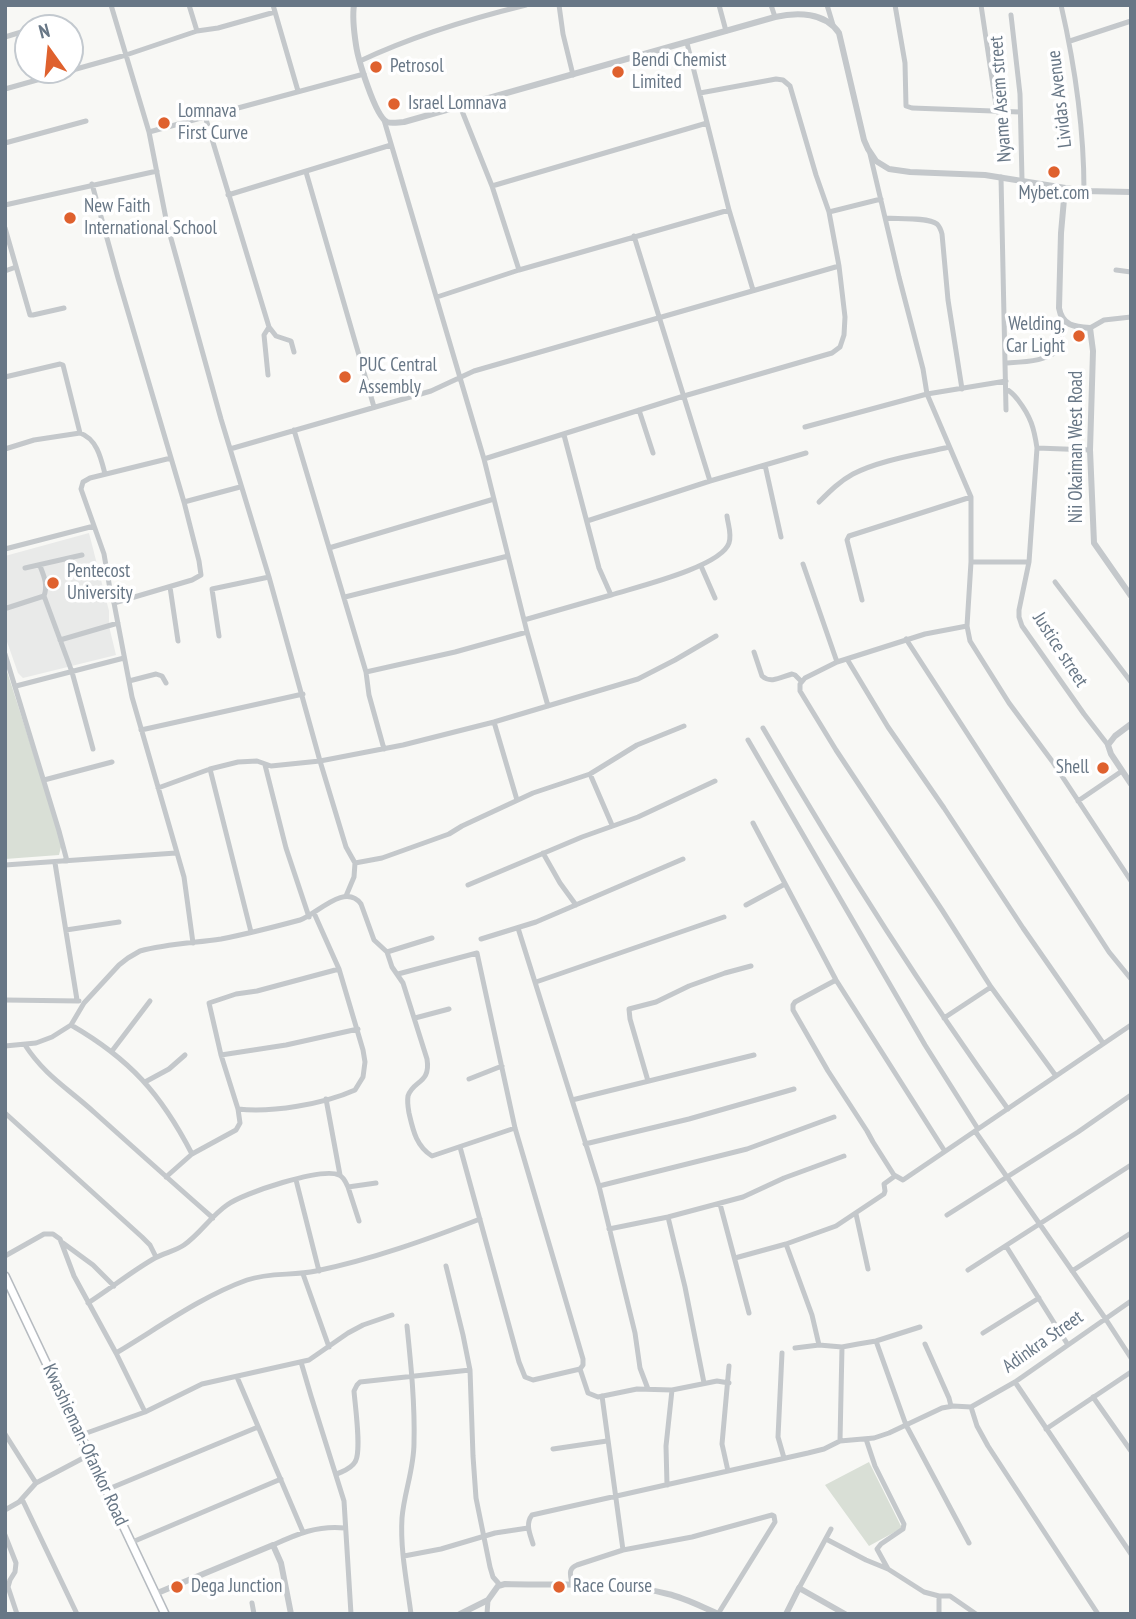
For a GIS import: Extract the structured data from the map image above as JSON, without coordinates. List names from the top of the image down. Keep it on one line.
{"streets":{"main road":["Kwashieman-Ofankor Road"],"street":["Nyame Asem street","Lividas Avenue","Nii Okaiman West Road","Justice street","Adinkra Street"]},"places":["Petrosol","Bendi Chemist Limited","Israel Lomnava","Lomnava First Curve","Mybet.com","New Faith International School","Welding, Car Light","PUC Central Assembly","Pentecost University","Shell","Dega Junction","Race Course"],"north":"top"}
